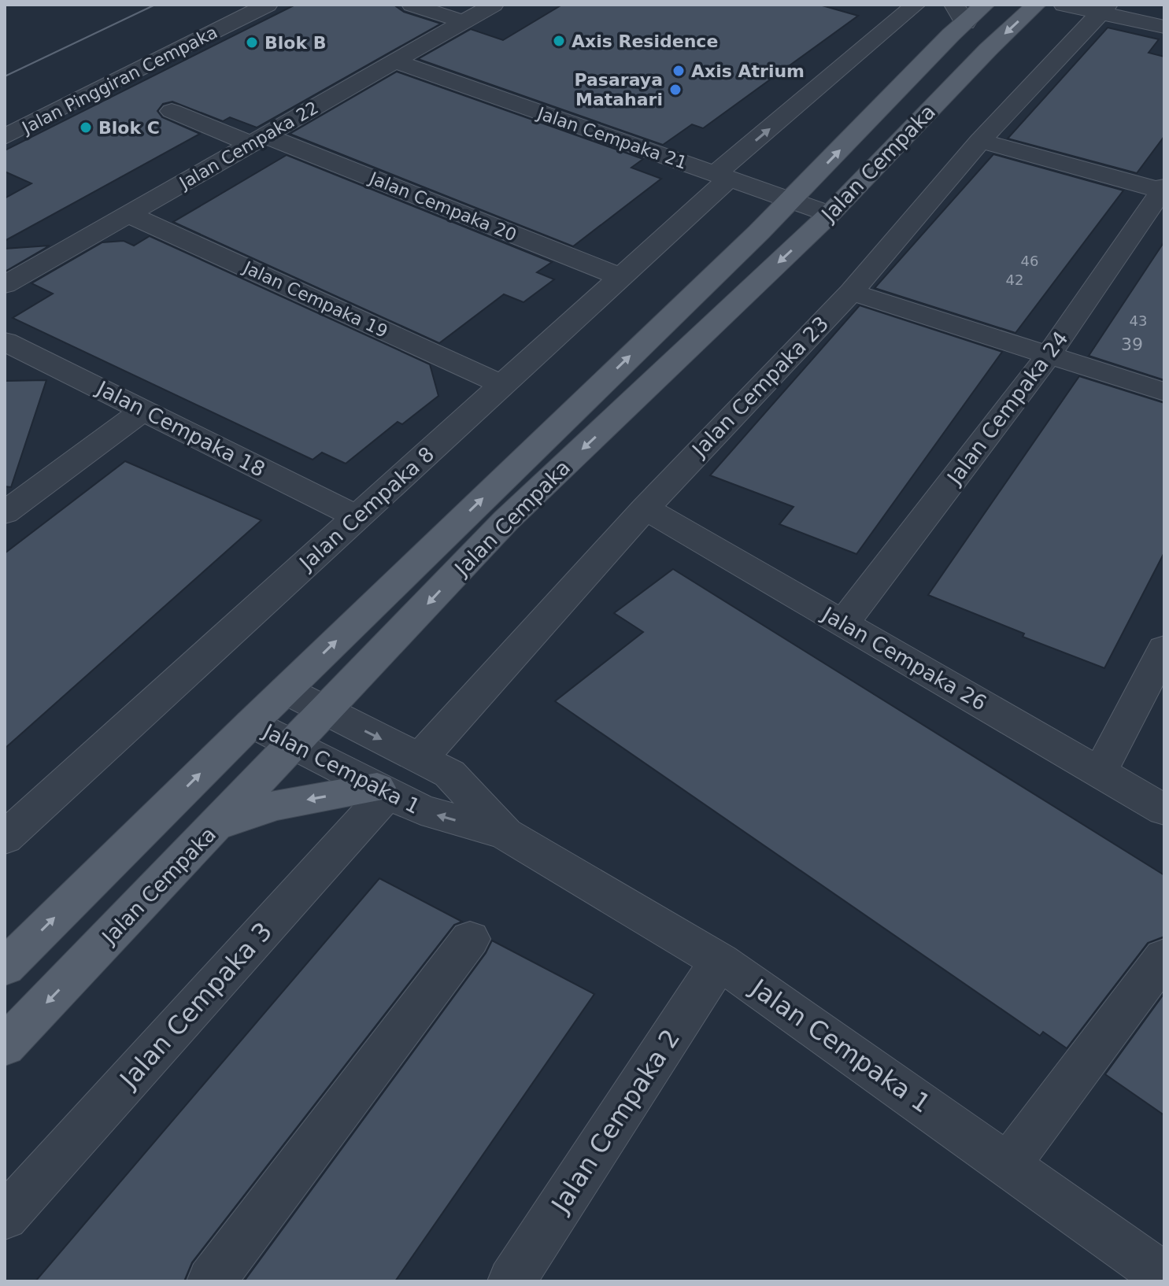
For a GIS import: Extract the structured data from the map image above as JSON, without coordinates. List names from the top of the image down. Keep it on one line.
{"streets":{"main road":["Jalan Cempaka"],"street":["Jalan Pinggiran Cempaka","Jalan Cempaka 21","Jalan Cempaka 22","Jalan Cempaka 20","Jalan Cempaka 19","Jalan Cempaka 23","Jalan Cempaka 24","Jalan Cempaka 18","Jalan Cempaka 8","Jalan Cempaka 26","Jalan Cempaka 1","Jalan Cempaka 3","Jalan Cempaka 2"]},"crossings":[["Jalan Cempaka 21","Jalan Cempaka 22"],["Jalan Cempaka 21","Jalan Cempaka"],["Jalan Cempaka 21","Jalan Cempaka 8"],["Jalan Cempaka 22","Jalan Cempaka 20"],["Jalan Cempaka 22","Jalan Cempaka 19"],["Jalan Cempaka","Jalan Cempaka 1"],["Jalan Cempaka 20","Jalan Cempaka 8"],["Jalan Cempaka 19","Jalan Cempaka 8"],["Jalan Cempaka 23","Jalan Cempaka 26"],["Jalan Cempaka 23","Jalan Cempaka 1"],["Jalan Cempaka 24","Jalan Cempaka 26"],["Jalan Cempaka 18","Jalan Cempaka 8"],["Jalan Cempaka 1","Jalan Cempaka 3"],["Jalan Cempaka 1","Jalan Cempaka 2"]],"places":["Axis Residence","Blok B","Axis Atrium","Pasaraya Matahari","Blok C"],"house_numbers":["46","42","43","39"]}
